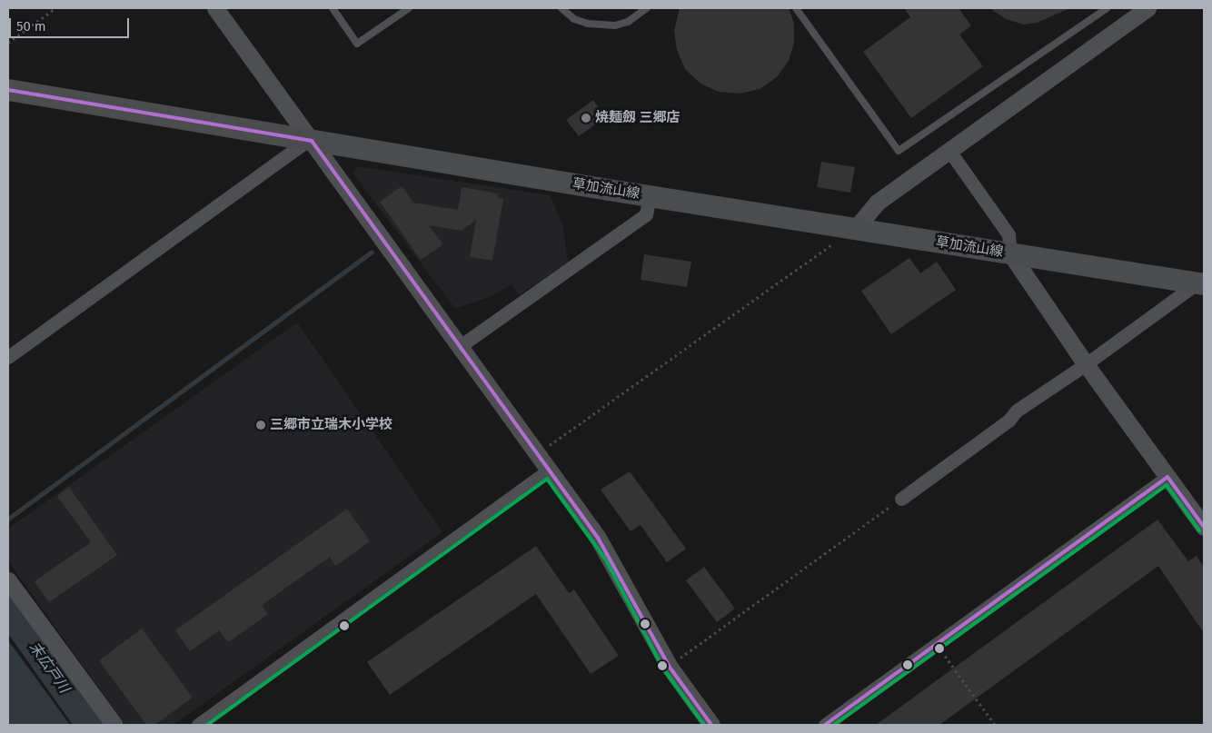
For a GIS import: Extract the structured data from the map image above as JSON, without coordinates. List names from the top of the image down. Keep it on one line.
{"streets":{"main road":["草加流山線"]},"water":["末広戸川"],"places":["焼麺劔 三郷店","三郷市立瑞木小学校"],"scale_bar":"50 m"}
